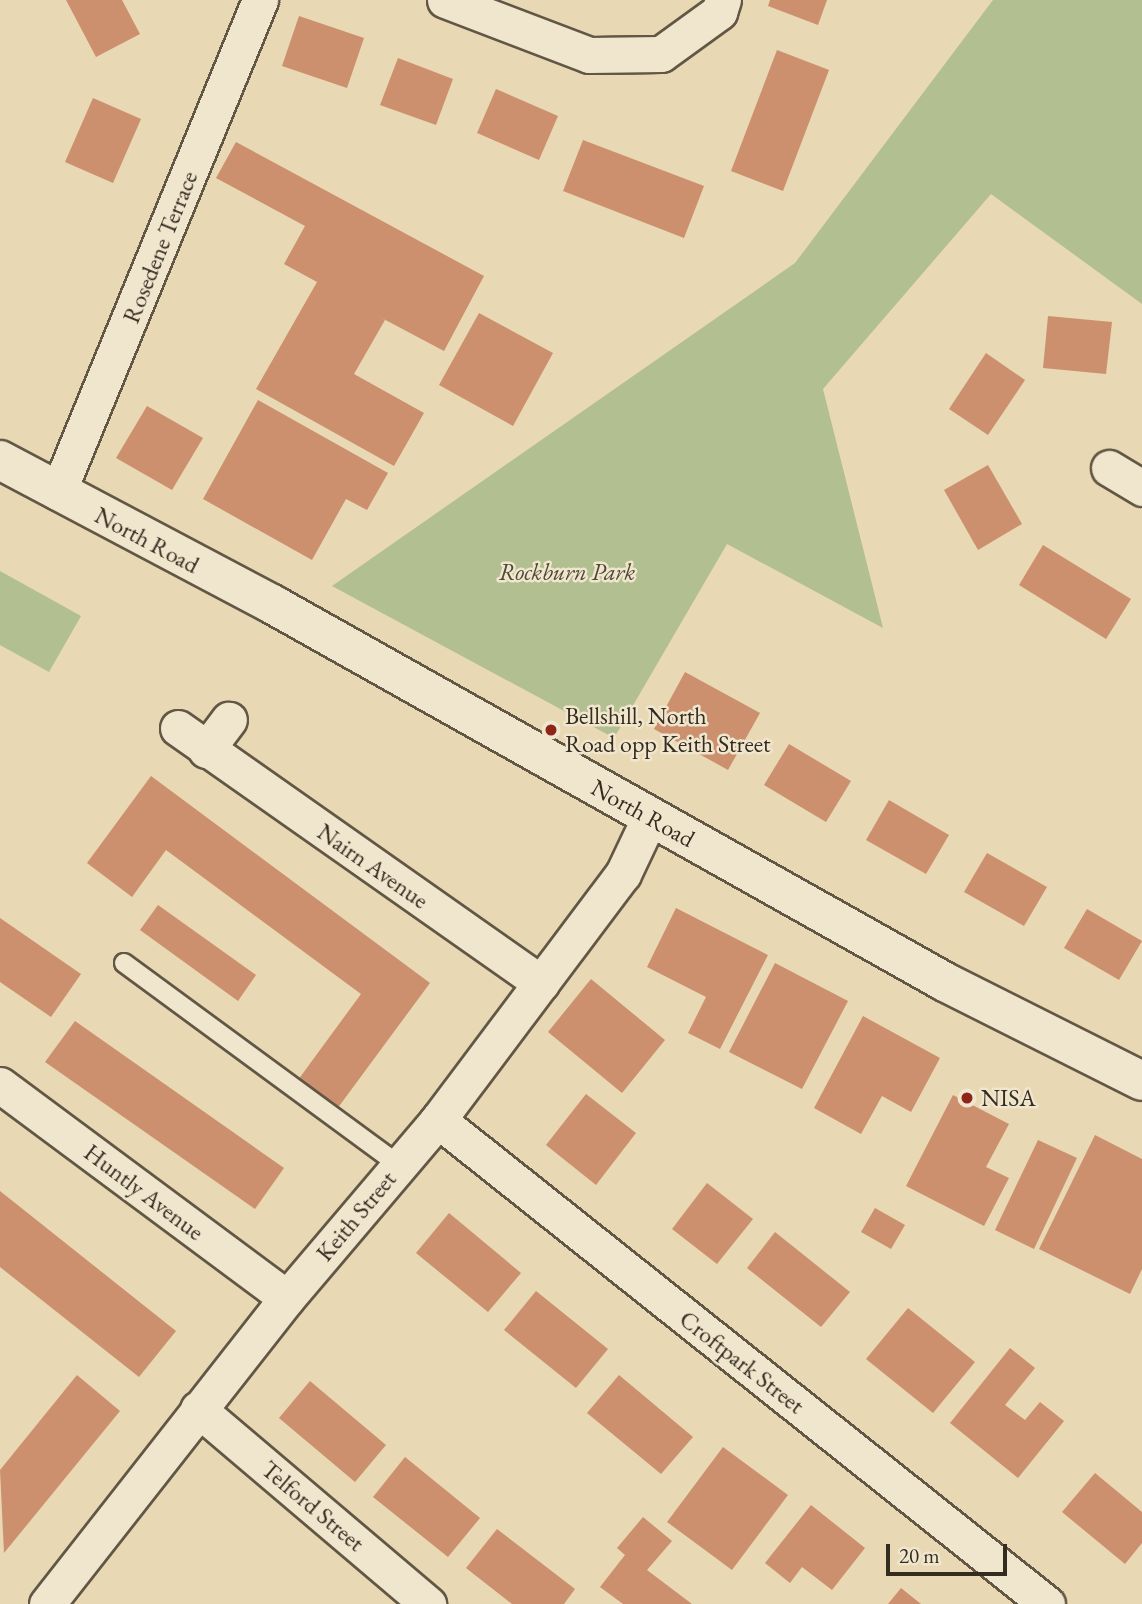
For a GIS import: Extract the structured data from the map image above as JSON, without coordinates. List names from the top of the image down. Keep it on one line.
{"streets":{"main road":["North Road"],"street":["Rosedene Terrace","Nairn Avenue","Huntly Avenue","Keith Street","Croftpark Street","Telford Street"]},"crossings":[["Rosedene Terrace","North Road"],["North Road","Keith Street"],["Nairn Avenue","Keith Street"],["Huntly Avenue","Keith Street"],["Keith Street","Croftpark Street"],["Keith Street","Telford Street"]],"parks":["Rockburn Park"],"places":["Bellshill, North Road opp Keith Street","NISA"],"scale_bar":"20 m"}
